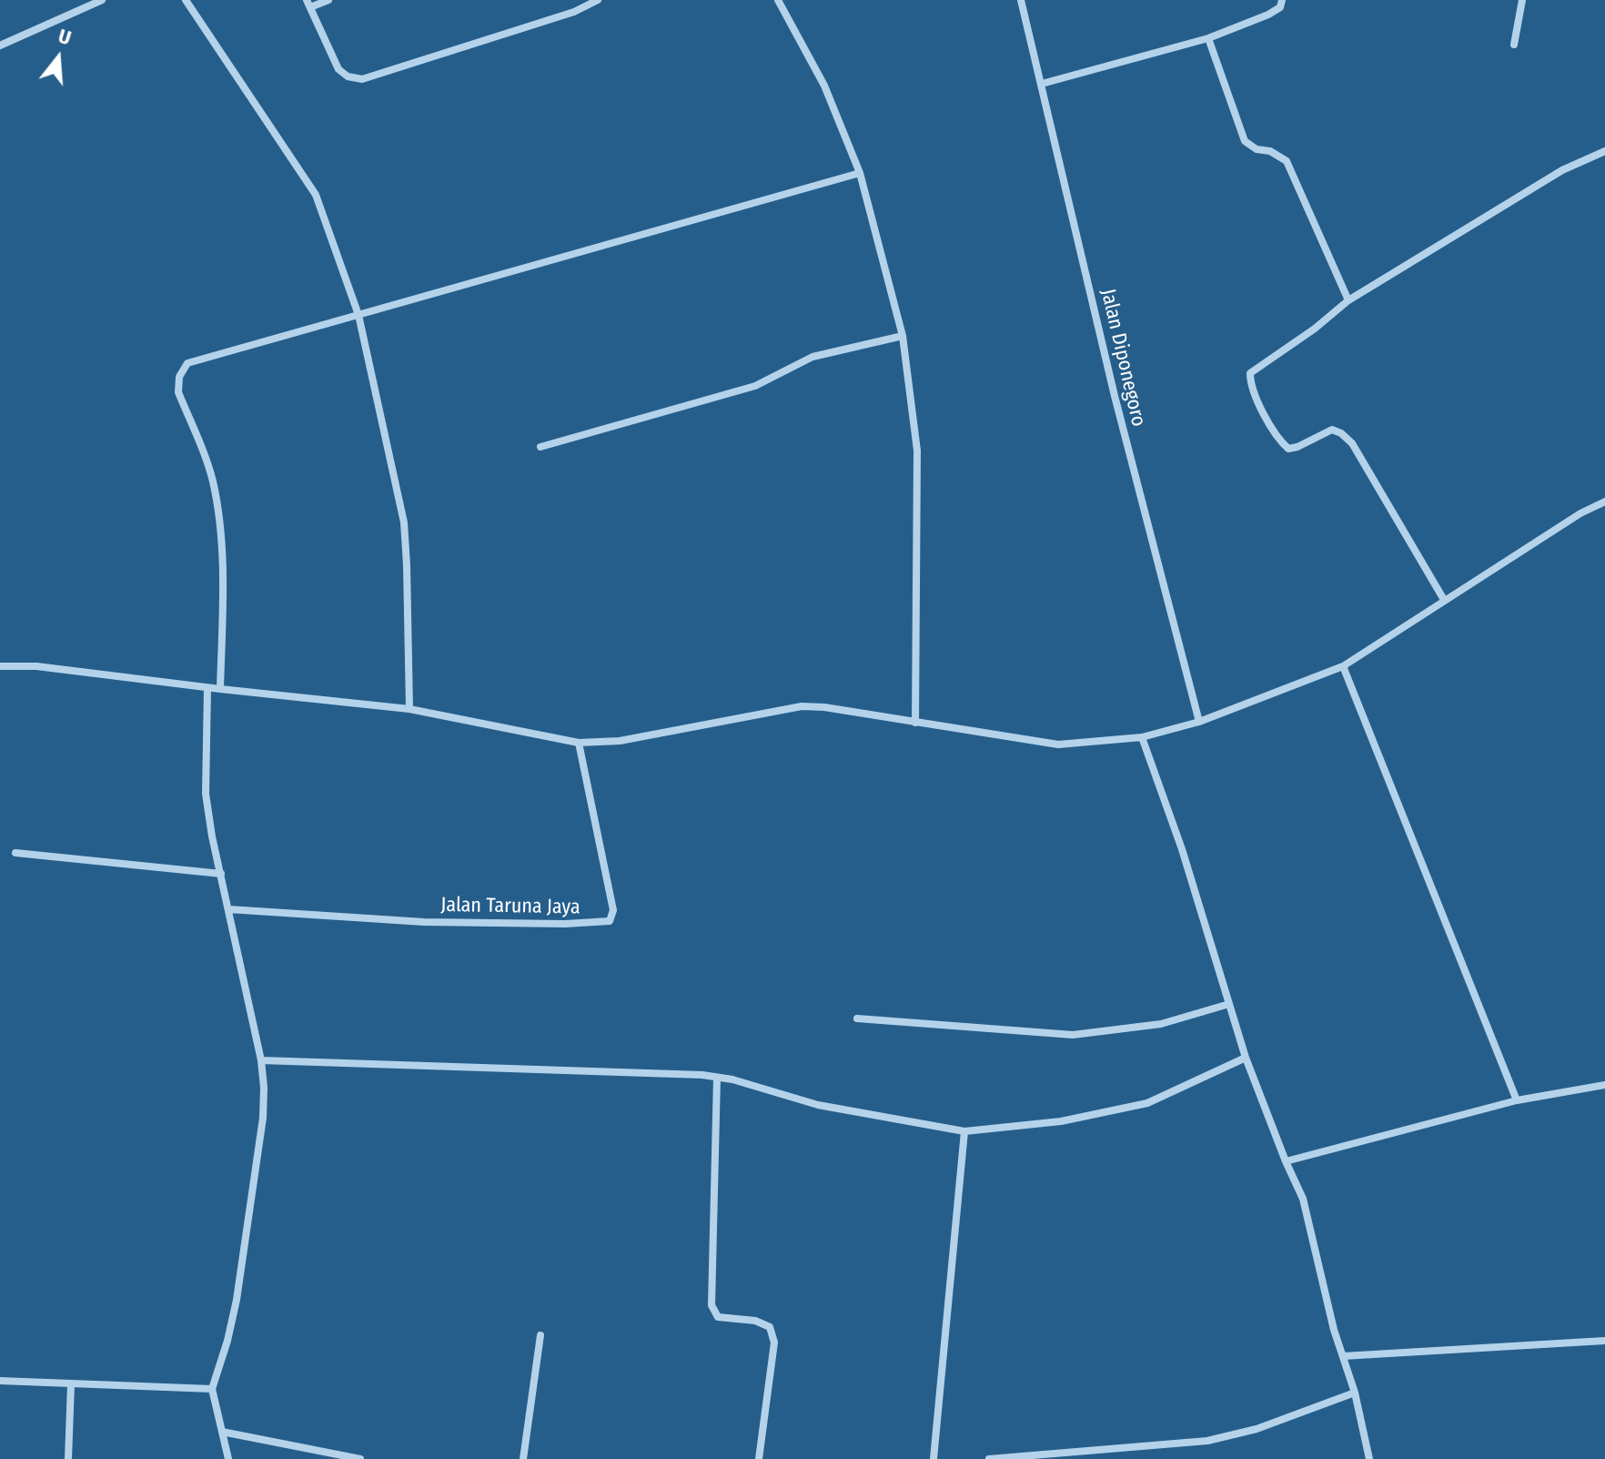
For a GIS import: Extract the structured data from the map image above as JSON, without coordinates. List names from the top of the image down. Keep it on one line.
{"streets":{"street":["Jalan Diponegoro","Jalan Taruna Jaya"]},"north":"top"}
